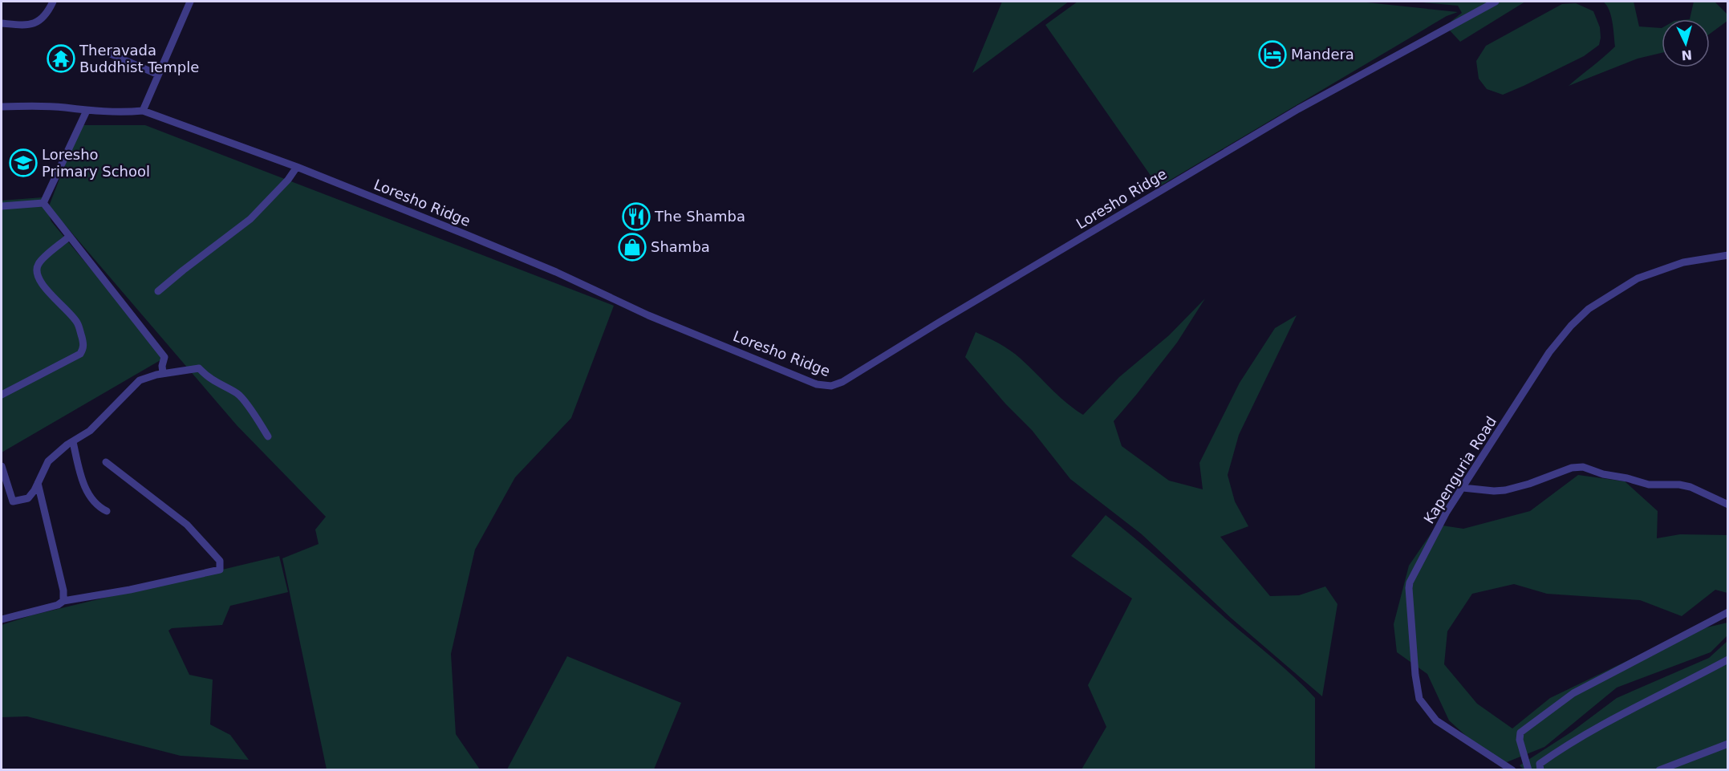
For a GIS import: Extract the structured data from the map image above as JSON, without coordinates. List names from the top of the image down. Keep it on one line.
{"streets":{"street":["Loresho Ridge","Kapenguria Road"]},"places":{"hotel":["Mandera"],"temple":["Theravada Buddhist Temple"],"school or university":["Loresho Primary School"],"restaurant":["The Shamba"],"shop":["Shamba"]},"north":"bottom"}
